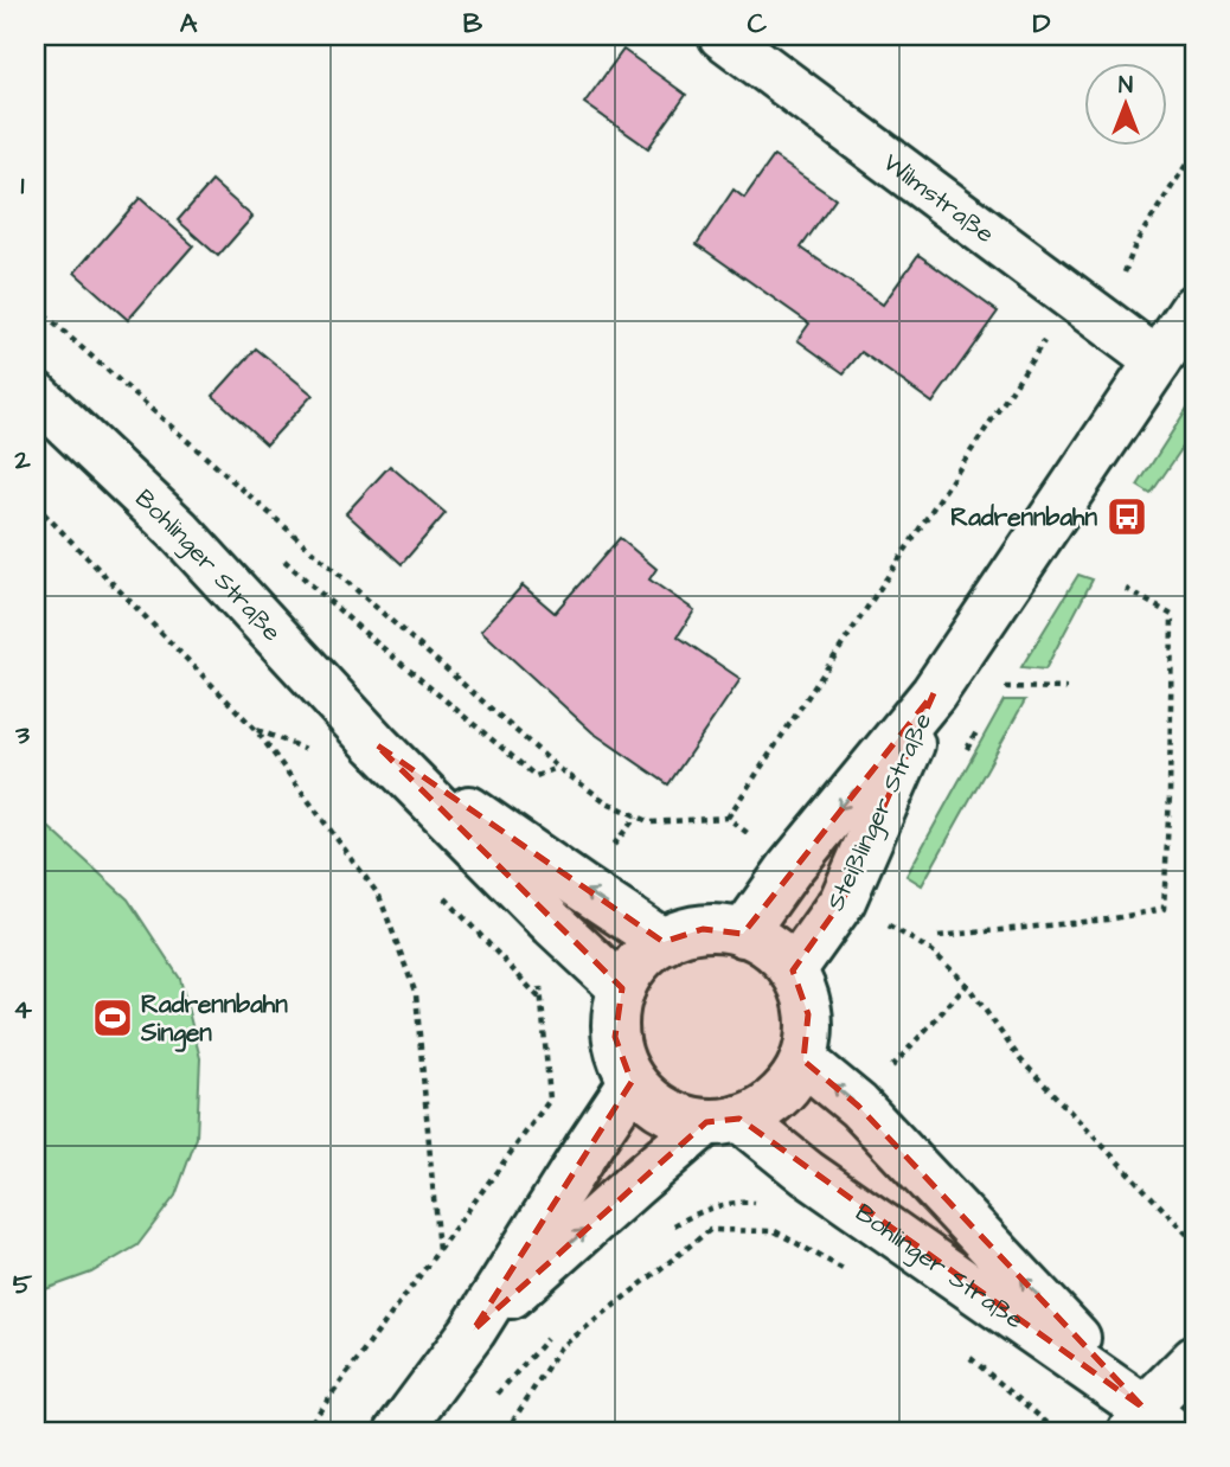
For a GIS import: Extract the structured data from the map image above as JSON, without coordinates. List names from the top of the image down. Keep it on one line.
{"streets":{"street":["Wilmstraße","Bohlinger Straße","Steißlinger Straße"]},"crossings":[["Wilmstraße","Steißlinger Straße"],["Bohlinger Straße","Steißlinger Straße"]],"places":{"bus stop":["Radrennbahn"],"sports":["Radrennbahn Singen"]},"north":"top","grid":{"columns":["A","B","C","D"],"rows":["1","2","3","4","5"]}}
